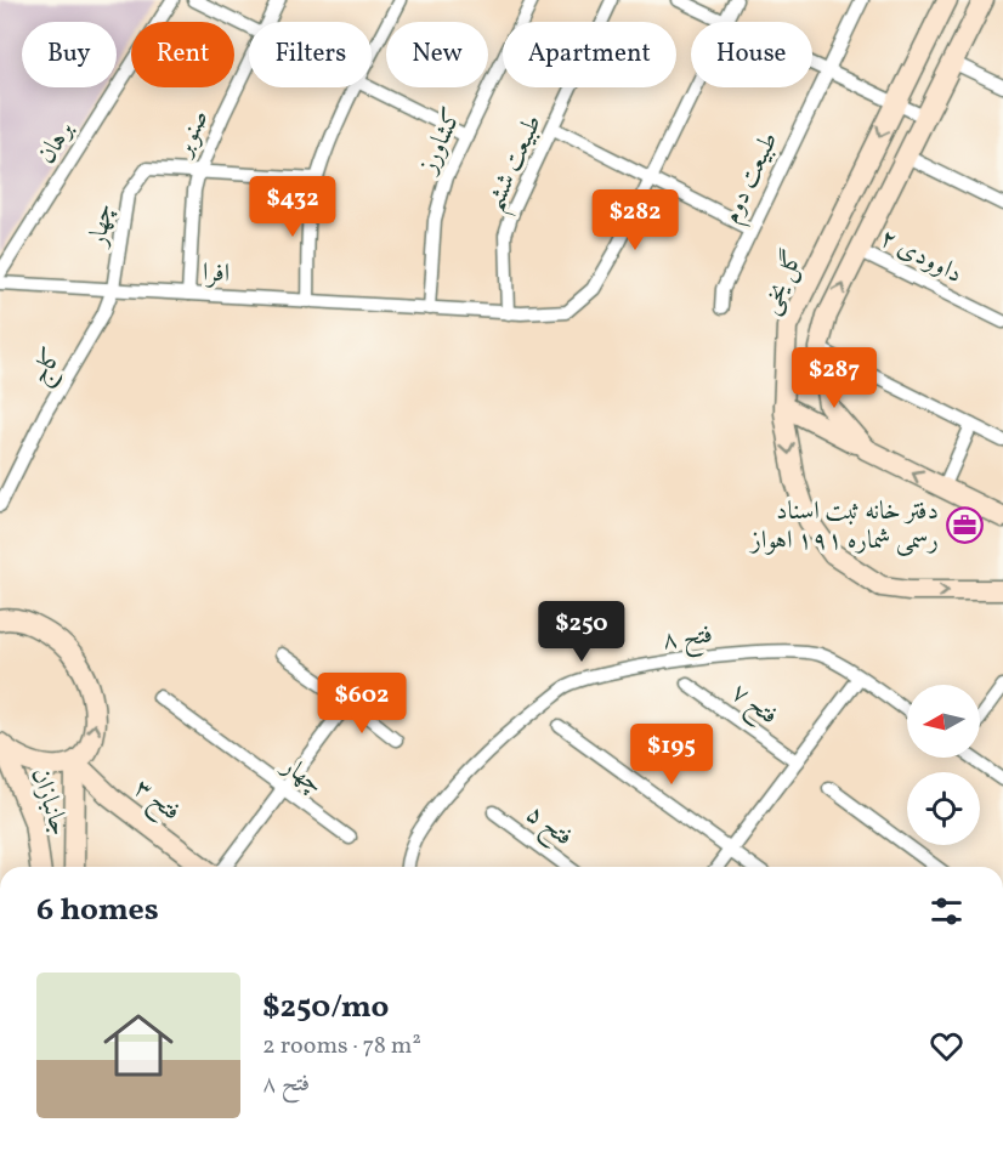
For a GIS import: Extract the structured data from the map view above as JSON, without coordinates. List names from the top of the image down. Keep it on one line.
{"streets":{"street":["صنوبر","کشاورز","برهان","طبیعت ششم","طبیعت دوم","چهار","داوودی ۲","افرا","گل یخی","کاج","فتح ۸","فتح ۷","فتح ۳","جانبازان","فتح ۵"]},"crossings":[["صنوبر","چهار"],["صنوبر","افرا"],["کشاورز","افرا"],["طبیعت ششم","افرا"],["چهار","افرا"],["چهار","کاج"],["افرا","کاج"],["فتح ۳","جانبازان"]],"places":{"office":["دفتر خانه ثبت اسناد رسمی شماره ۱۹۱ اهواز"]},"north":"left","page":{"chip":["Buy","Rent","Filters","New","Apartment","House"],"price":["$432","$282","$287","$250","$602","$195"],"heading":"6 homes","list":[{"name":"$250/mo","note":"2 rooms · 78 m² · فتح ۸"}]}}
